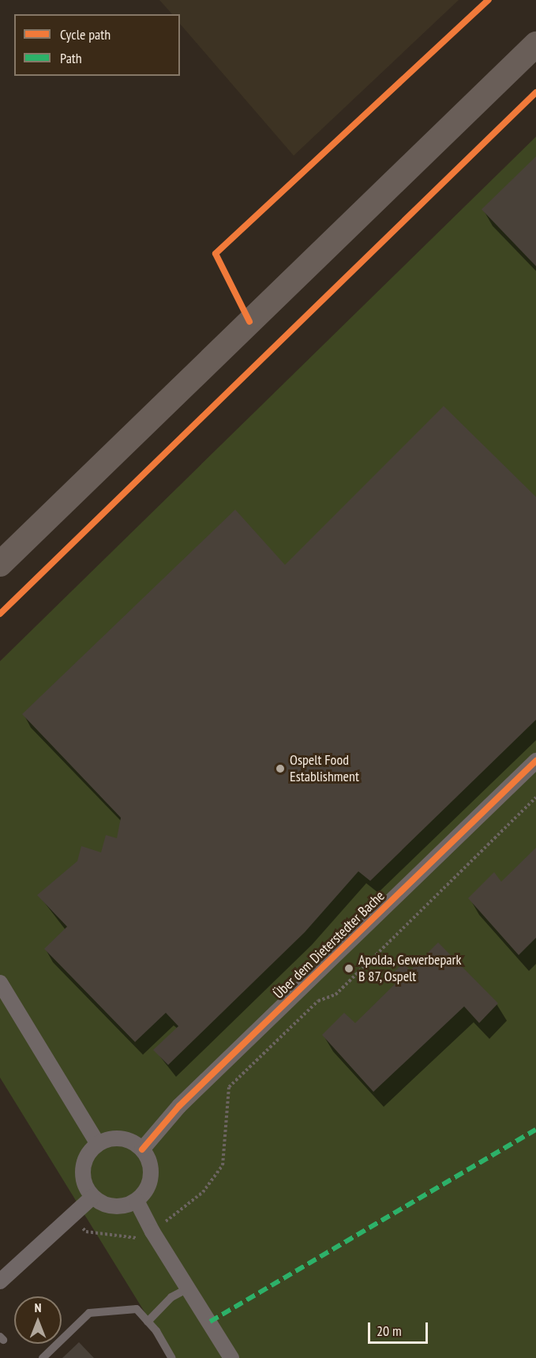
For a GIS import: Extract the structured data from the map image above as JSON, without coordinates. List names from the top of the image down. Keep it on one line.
{"streets":{"street":["Über dem Dieterstedter Bache"]},"places":["Ospelt Food Establishment","Apolda, Gewerbepark B 87, Ospelt"],"legend":["Cycle path","Path"],"scale_bar":"20 m","north":"top"}
